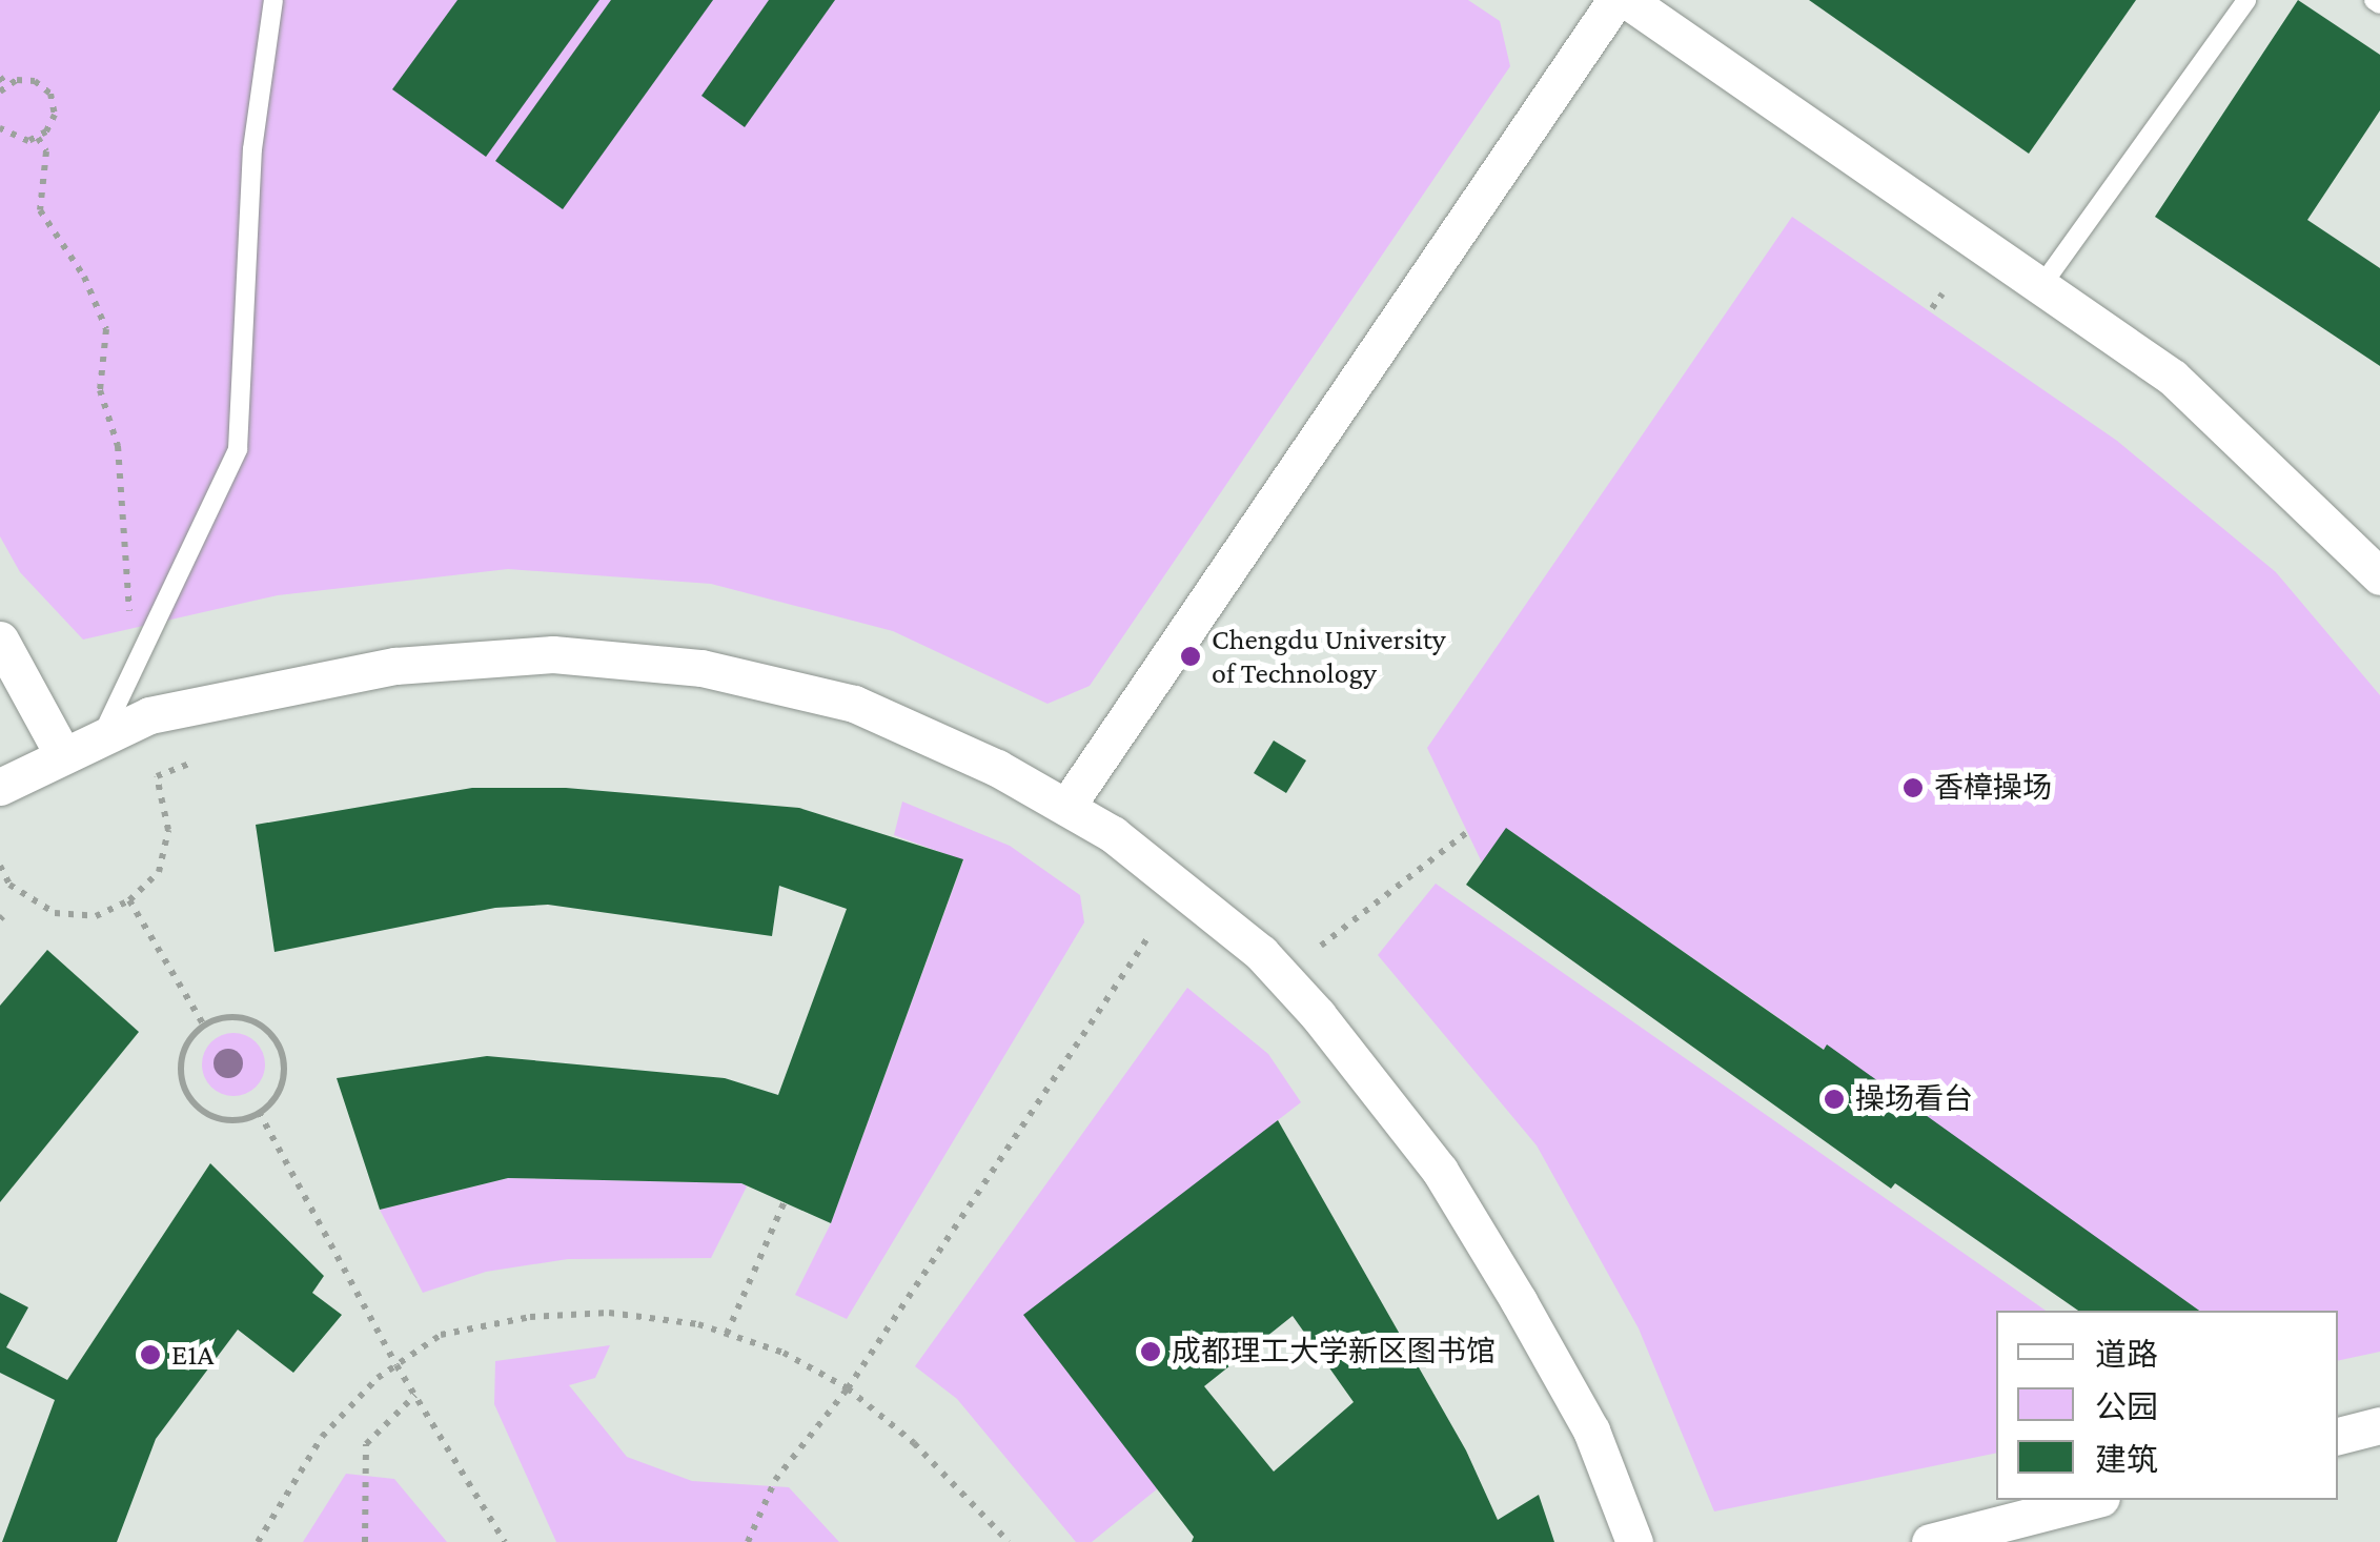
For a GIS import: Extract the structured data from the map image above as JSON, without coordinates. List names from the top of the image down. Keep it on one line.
{"places":["Chengdu University of Technology","香樟操场","操场看台","成都理工大学新区图书馆","E1A"],"legend":["道路","公园","建筑"]}
